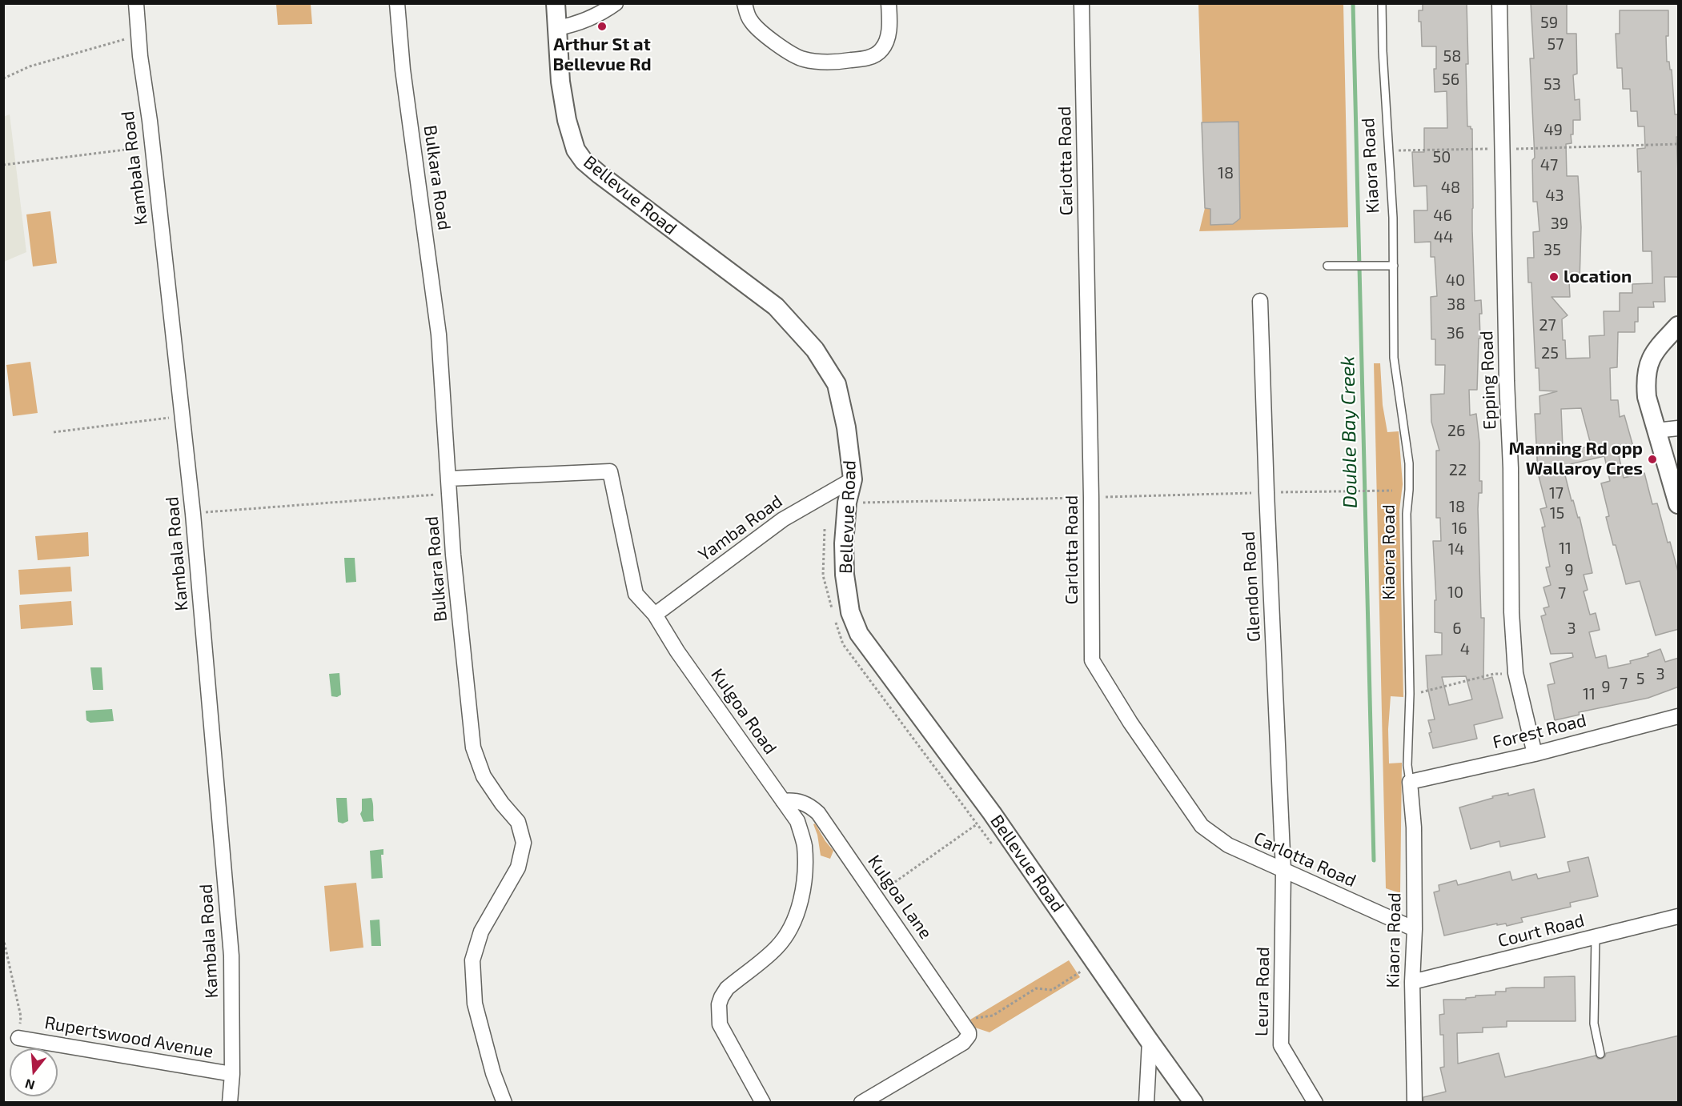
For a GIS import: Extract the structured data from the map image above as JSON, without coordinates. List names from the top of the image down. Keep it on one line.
{"streets":{"street":["Carlotta Road","Kiaora Road","Kambala Road","Bulkara Road","Bellevue Road","Epping Road","Yamba Road","Glendon Road","Kulgoa Road","Forest Road","Kulgoa Lane","Court Road","Leura Road","Rupertswood Avenue"]},"crossings":[["Carlotta Road","Kiaora Road"],["Carlotta Road","Glendon Road"],["Carlotta Road","Leura Road"],["Kiaora Road","Forest Road"],["Kiaora Road","Court Road"],["Kambala Road","Rupertswood Avenue"],["Bulkara Road","Kulgoa Road"],["Bellevue Road","Yamba Road"],["Epping Road","Forest Road"],["Yamba Road","Kulgoa Road"],["Glendon Road","Leura Road"],["Kulgoa Road","Kulgoa Lane"]],"water":["Double Bay Creek"],"places":["Arthur St at Bellevue Rd","location","Manning Rd opp Wallaroy Cres"],"house_numbers":["59","57","58","56","53","49","50","47","18","48","43","46","39","44","35","40","38","27","36","25","26","22","17","18","15","16","11","14","9","10","7","6","3","4","3","5","7","9","11"],"north":"bottom"}
